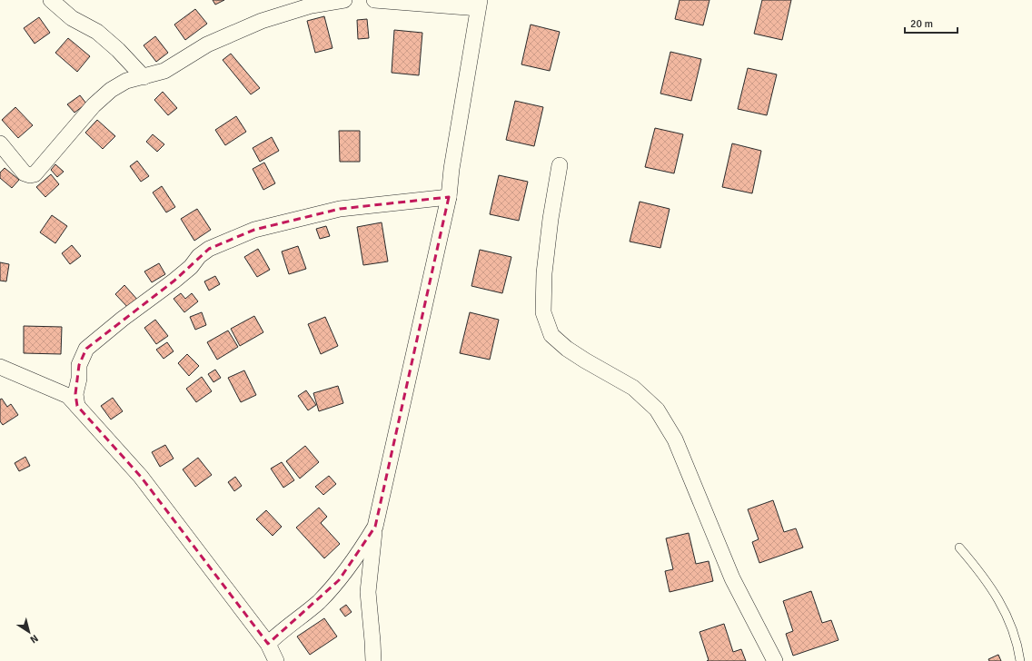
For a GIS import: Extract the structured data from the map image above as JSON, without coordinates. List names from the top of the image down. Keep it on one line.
{"scale_bar":"20 m","north":"bottom right"}
